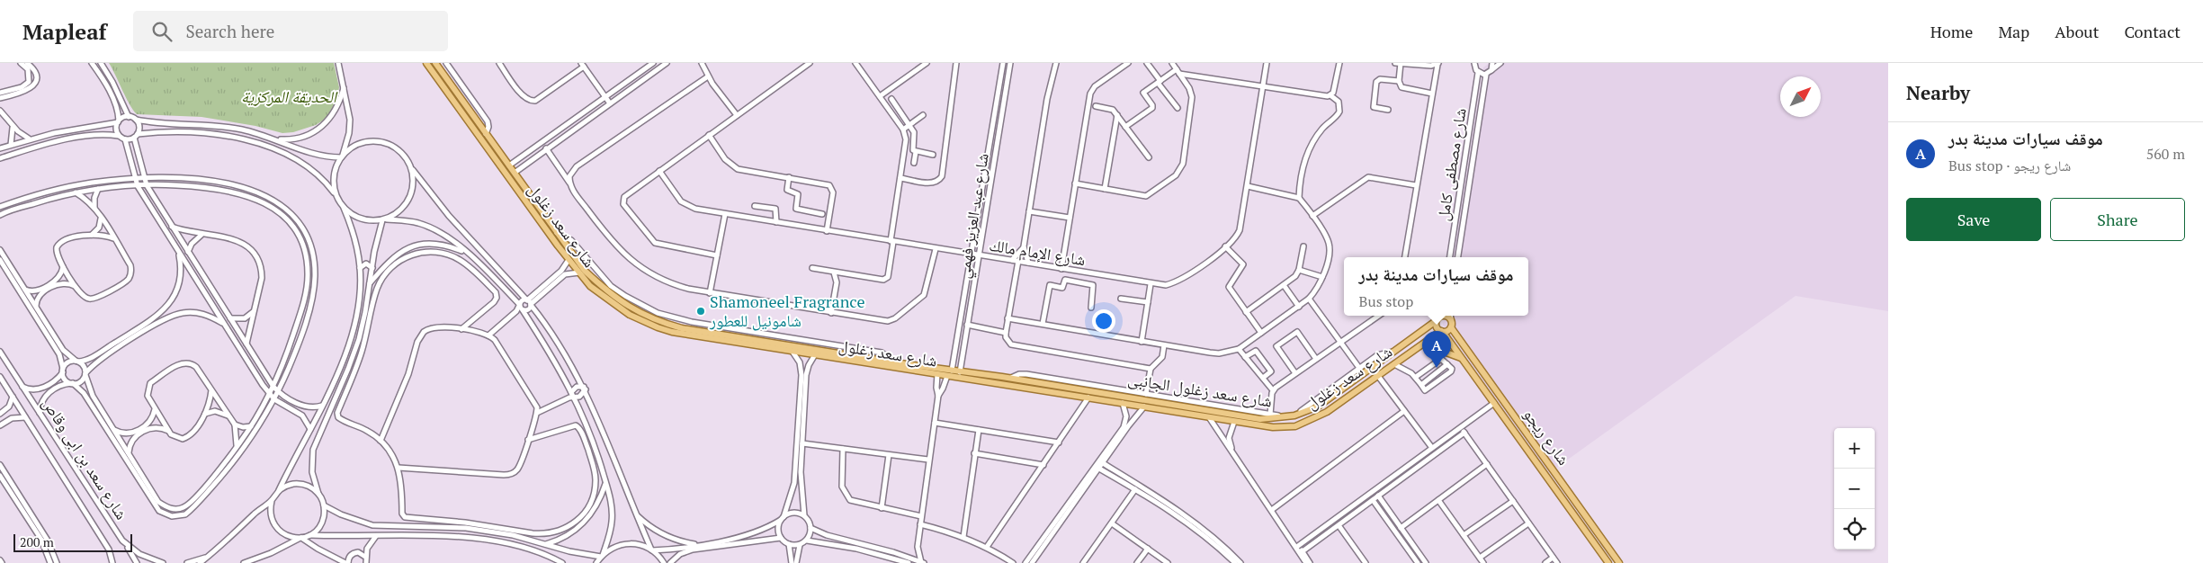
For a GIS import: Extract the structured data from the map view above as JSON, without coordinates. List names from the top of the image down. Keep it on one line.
{"streets":{"main road":["شارع سعد زغلول","شارع ريجو"],"street":["شارع مصطفى كامل","شارع عبد العزيز فهمي","شارع الإمام مالك","شارع سعد زغلول الجانبى","شارع سعد بن ابى وقاص"]},"crossings":[["شارع عبد العزيز فهمي","شارع سعد زغلول"],["شارع عبد العزيز فهمي","شارع الإمام مالك"],["شارع سعد زغلول","شارع سعد زغلول الجانبى"],["شارع سعد زغلول","شارع ريجو"]],"parks":["الحديقة المركزية"],"places":["Shamoneel Fragrance شامونيل للعطور"],"scale_bar":"200 m","north":"top right","page":{"header":"Mapleaf","search":"Search here","nav":["Home","Map","About","Contact"],"heading":"Nearby","list":[{"mark":"A","name":"موقف سيارات مدينة بدر","note":"Bus stop · شارع ريجو","value":"560 m"}],"buttons":["Save","Share"],"popup":["موقف سيارات مدينة بدر","Bus stop"],"pins":"A","map_buttons":["+","−"],"scale":"200 m"}}
